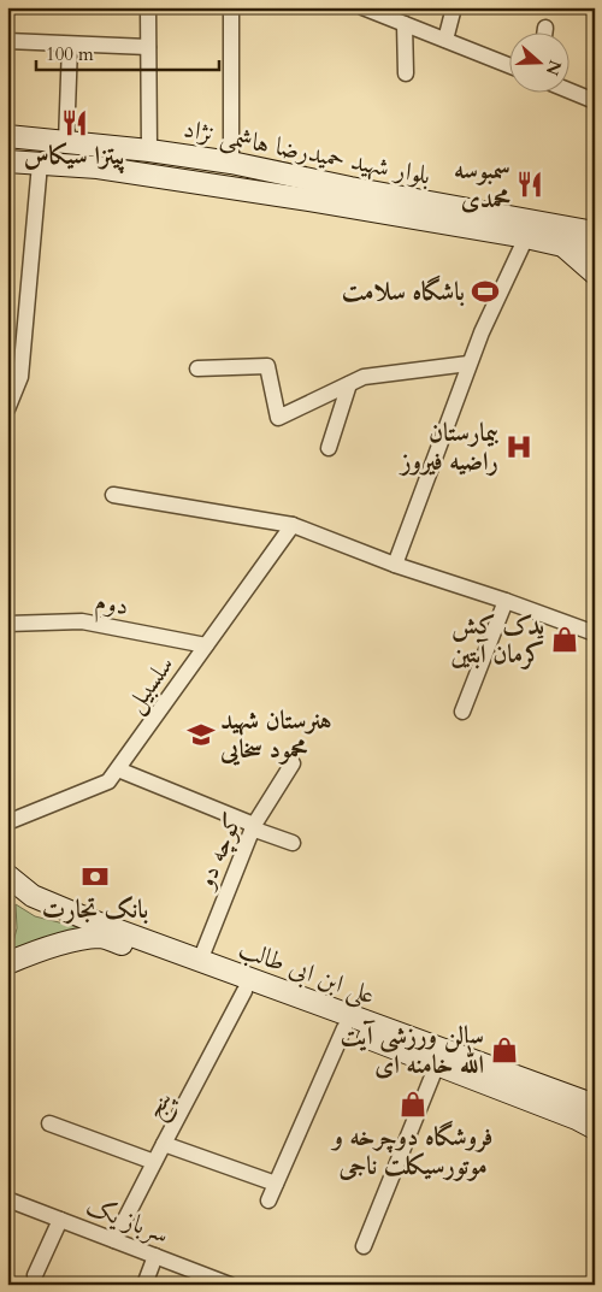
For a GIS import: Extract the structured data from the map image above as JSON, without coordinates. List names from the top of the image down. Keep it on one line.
{"streets":{"main road":["بلوار شهید حمیدرضا هاشمی نژاد","علی ابن ابی طالب"],"street":["دوم","سلسبیل","کوچه دو","پنج","سرباز یک"]},"crossings":[["دوم","سلسبیل"],["کوچه دو","علی ابن ابی طالب"],["علی ابن ابی طالب","پنج"],["پنج","سرباز یک"]],"places":{"restaurant":["پیتزا سیکاس","سمبوسه محمدی"],"sports":["باشگاه سلامت"],"hospital":["بیمارستان راضیه فیروز"],"shop":["یدک کش کرمان آبتین","سالن ورزشى آیت الله خامنه اى","فروشگاه دوچرخه و موتورسیکلت ناجی"],"school or university":["هنرستان شهید محمود سخایی"],"bank":["بانک تجارت"]},"scale_bar":"100 m","north":"right"}
